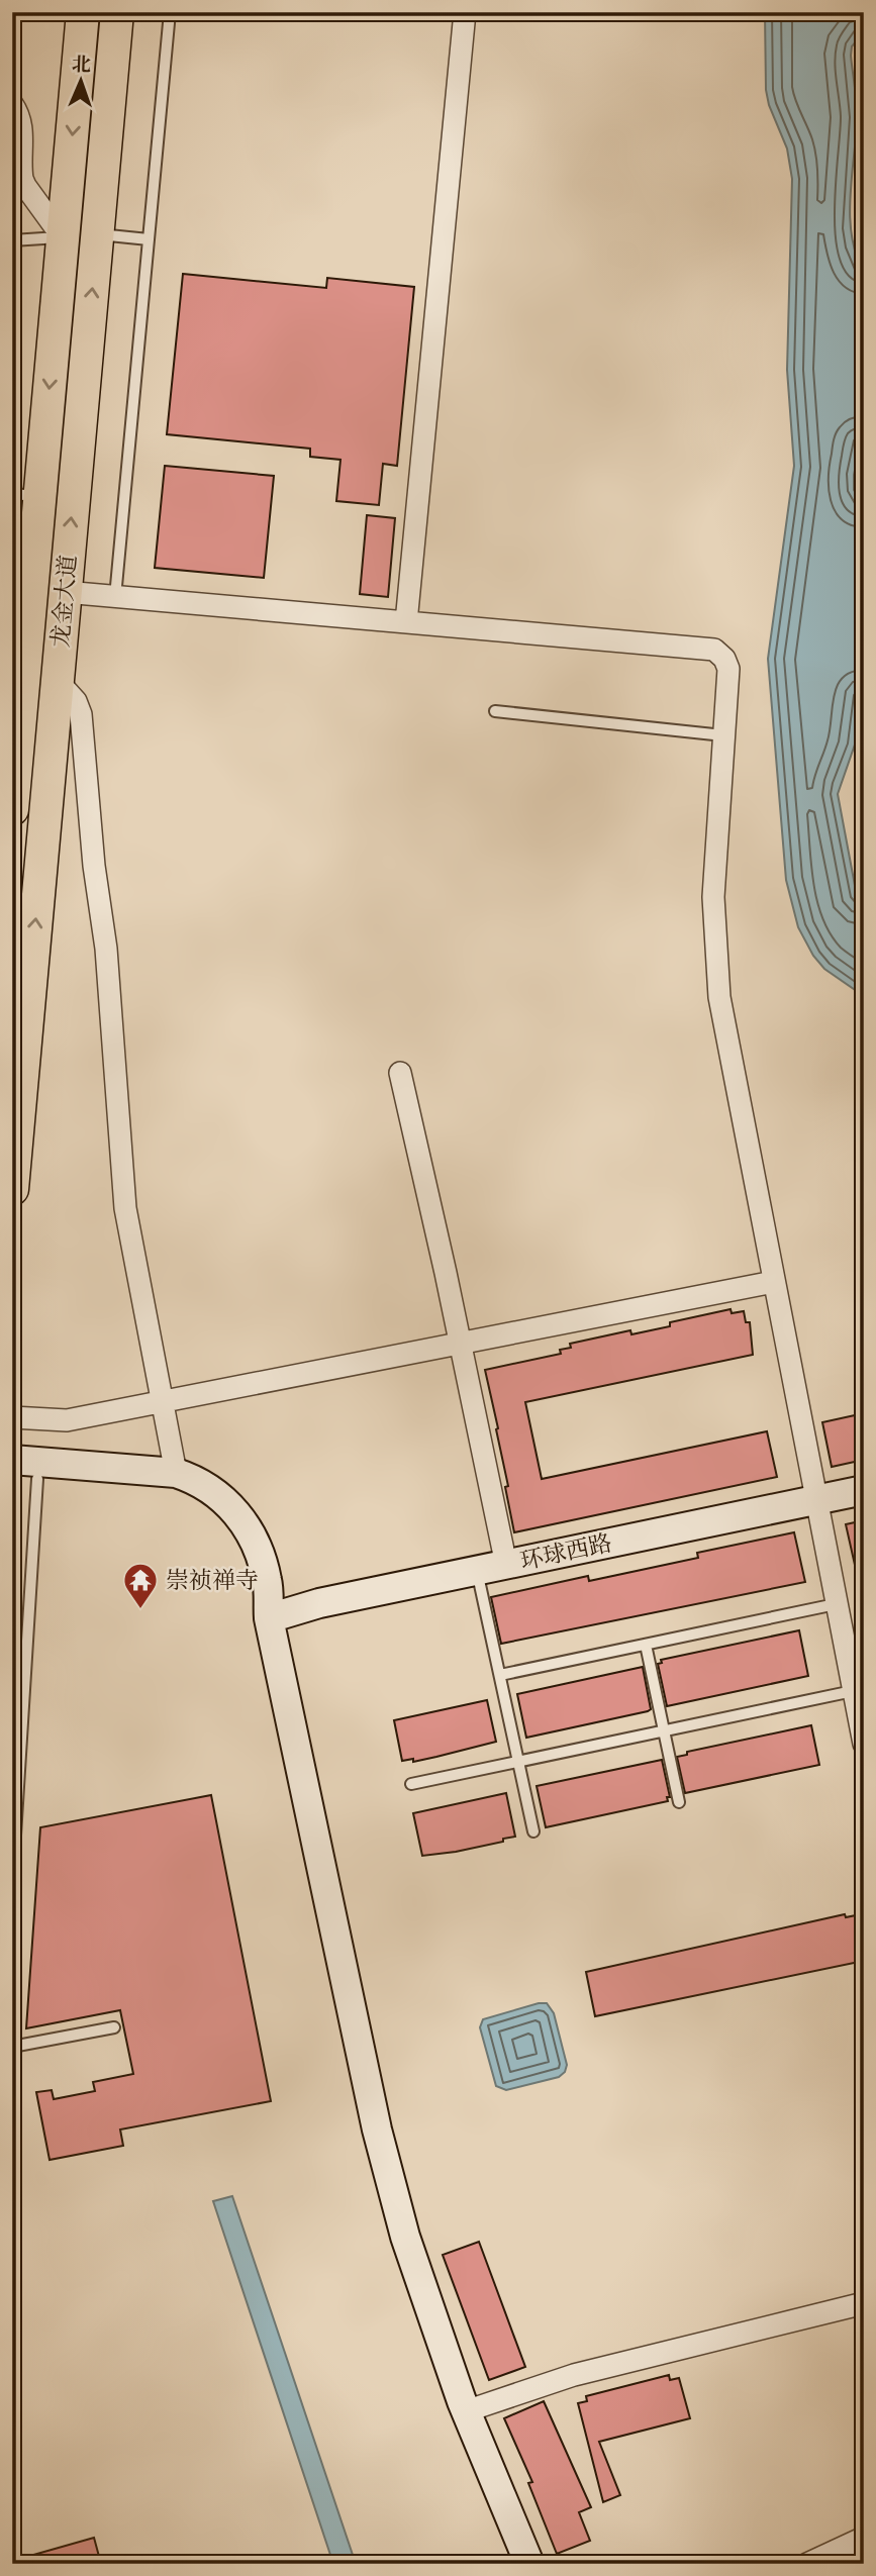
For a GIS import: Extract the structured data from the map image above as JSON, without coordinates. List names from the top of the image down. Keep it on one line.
{"streets":{"main road":["龙金大道"],"street":["环球西路"]},"places":{"temple":["崇祯禅寺"]},"north":"top"}
